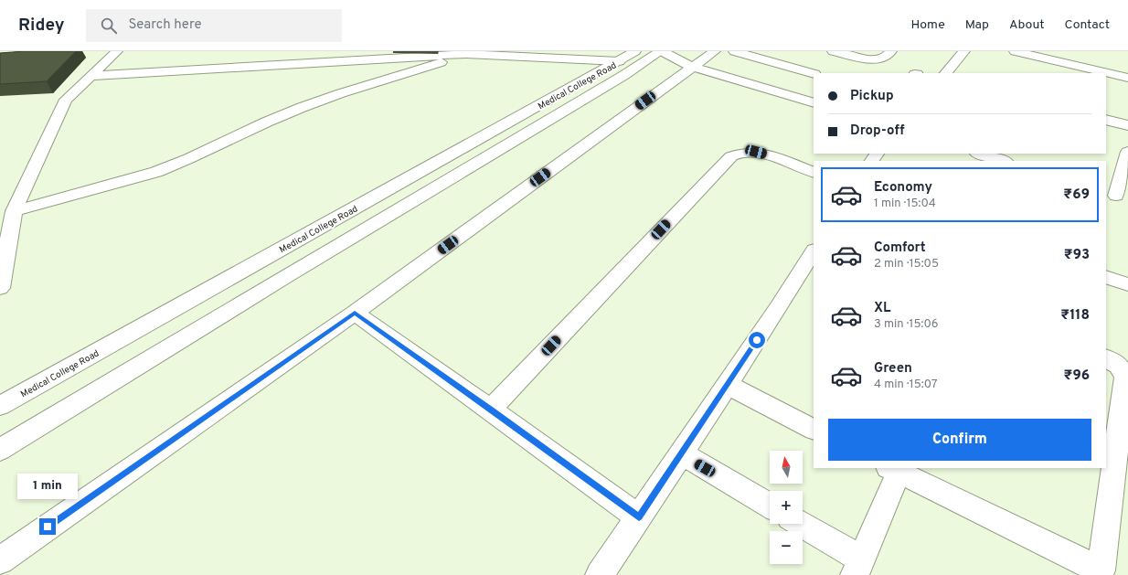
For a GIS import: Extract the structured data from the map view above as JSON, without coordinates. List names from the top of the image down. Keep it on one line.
{"streets":{"street":["Medical College Road"]},"north":"top","page":{"header":"Ridey","search":"Search here","nav":["Home","Map","About","Contact"],"banner":["Pickup","Drop-off"],"list":[{"name":"Economy","note":"1 min · 15:04","value":"₹69"},{"name":"Comfort","note":"2 min · 15:05","value":"₹93"},{"name":"XL","note":"3 min · 15:06","value":"₹118"},{"name":"Green","note":"4 min · 15:07","value":"₹96"}],"buttons":"Confirm","map_buttons":["+","−"],"bubble":"1 min"}}
